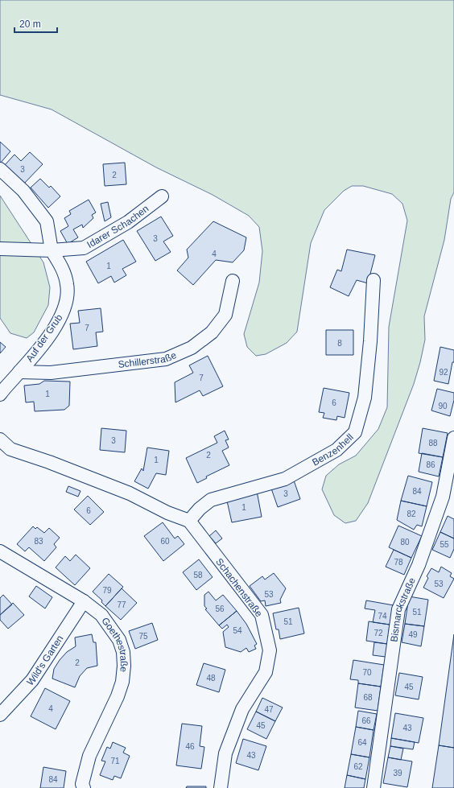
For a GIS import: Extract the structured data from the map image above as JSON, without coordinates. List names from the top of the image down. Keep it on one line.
{"streets":{"street":["Idarer Schachen","Auf der Grub","Schillerstraße","Benzenhell","Schachenstraße","Bismarckstraße","Goethestraße","Wild's Garten"]},"crossings":[["Idarer Schachen","Auf der Grub"],["Auf der Grub","Schillerstraße"],["Benzenhell","Schachenstraße"],["Goethestraße","Wild's Garten"]],"house_numbers":["3","2","3","4","1","7","8","92","7","1","6","90","3","88","2","1","86","84","3","1","6","82","83","60","80","55","78","58","53","79","53","77","56","51","74","51","54","72","49","75","2","70","48","45","68","4","47","66","45","43","64","46","43","71","62","39","84"],"scale_bar":"20 m"}
